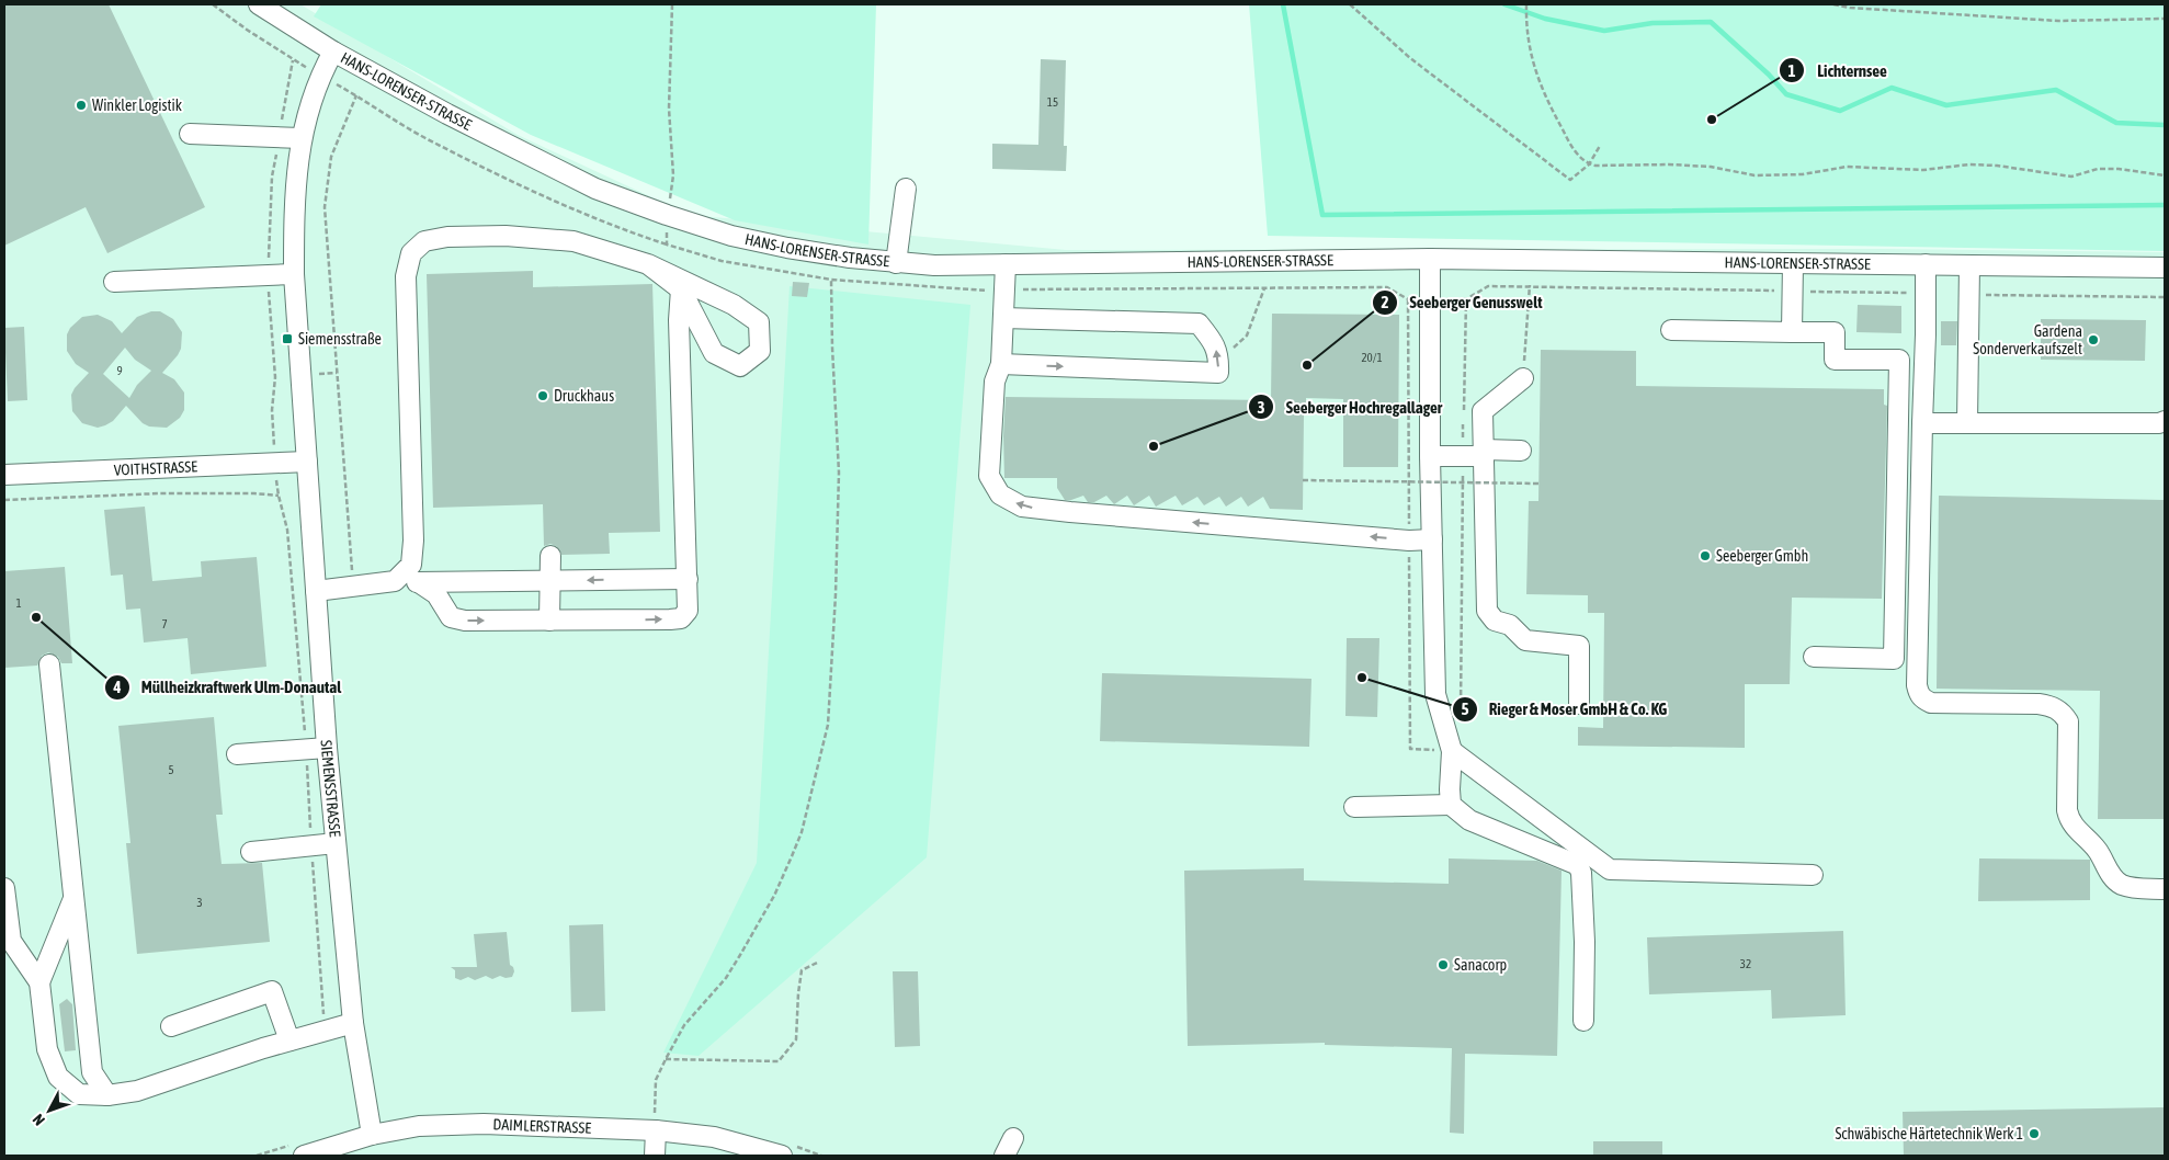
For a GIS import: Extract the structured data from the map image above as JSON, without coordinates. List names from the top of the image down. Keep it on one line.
{"streets":{"street":["HANS-LORENSER-STRASSE","VOITHSTRASSE","SIEMENSSTRASSE","DAIMLERSTRASSE"]},"crossings":[["HANS-LORENSER-STRASSE","SIEMENSSTRASSE"],["VOITHSTRASSE","SIEMENSSTRASSE"],["SIEMENSSTRASSE","DAIMLERSTRASSE"]],"places":{"other":["Winkler Logistik","Lichternsee","Gardena Sonderverkaufszelt","Seeberger Genusswelt","Druckhaus","Seeberger Hochregallager","Seeberger Gmbh","Müllheizkraftwerk Ulm-Donautal","Rieger & Moser GmbH & Co. KG","Sanacorp","Schwäbische Härtetechnik Werk 1"],"transit":["Siemensstraße"]},"house_numbers":["15","20/1","9","1","7","5","3","32"],"north":"bottom left"}
